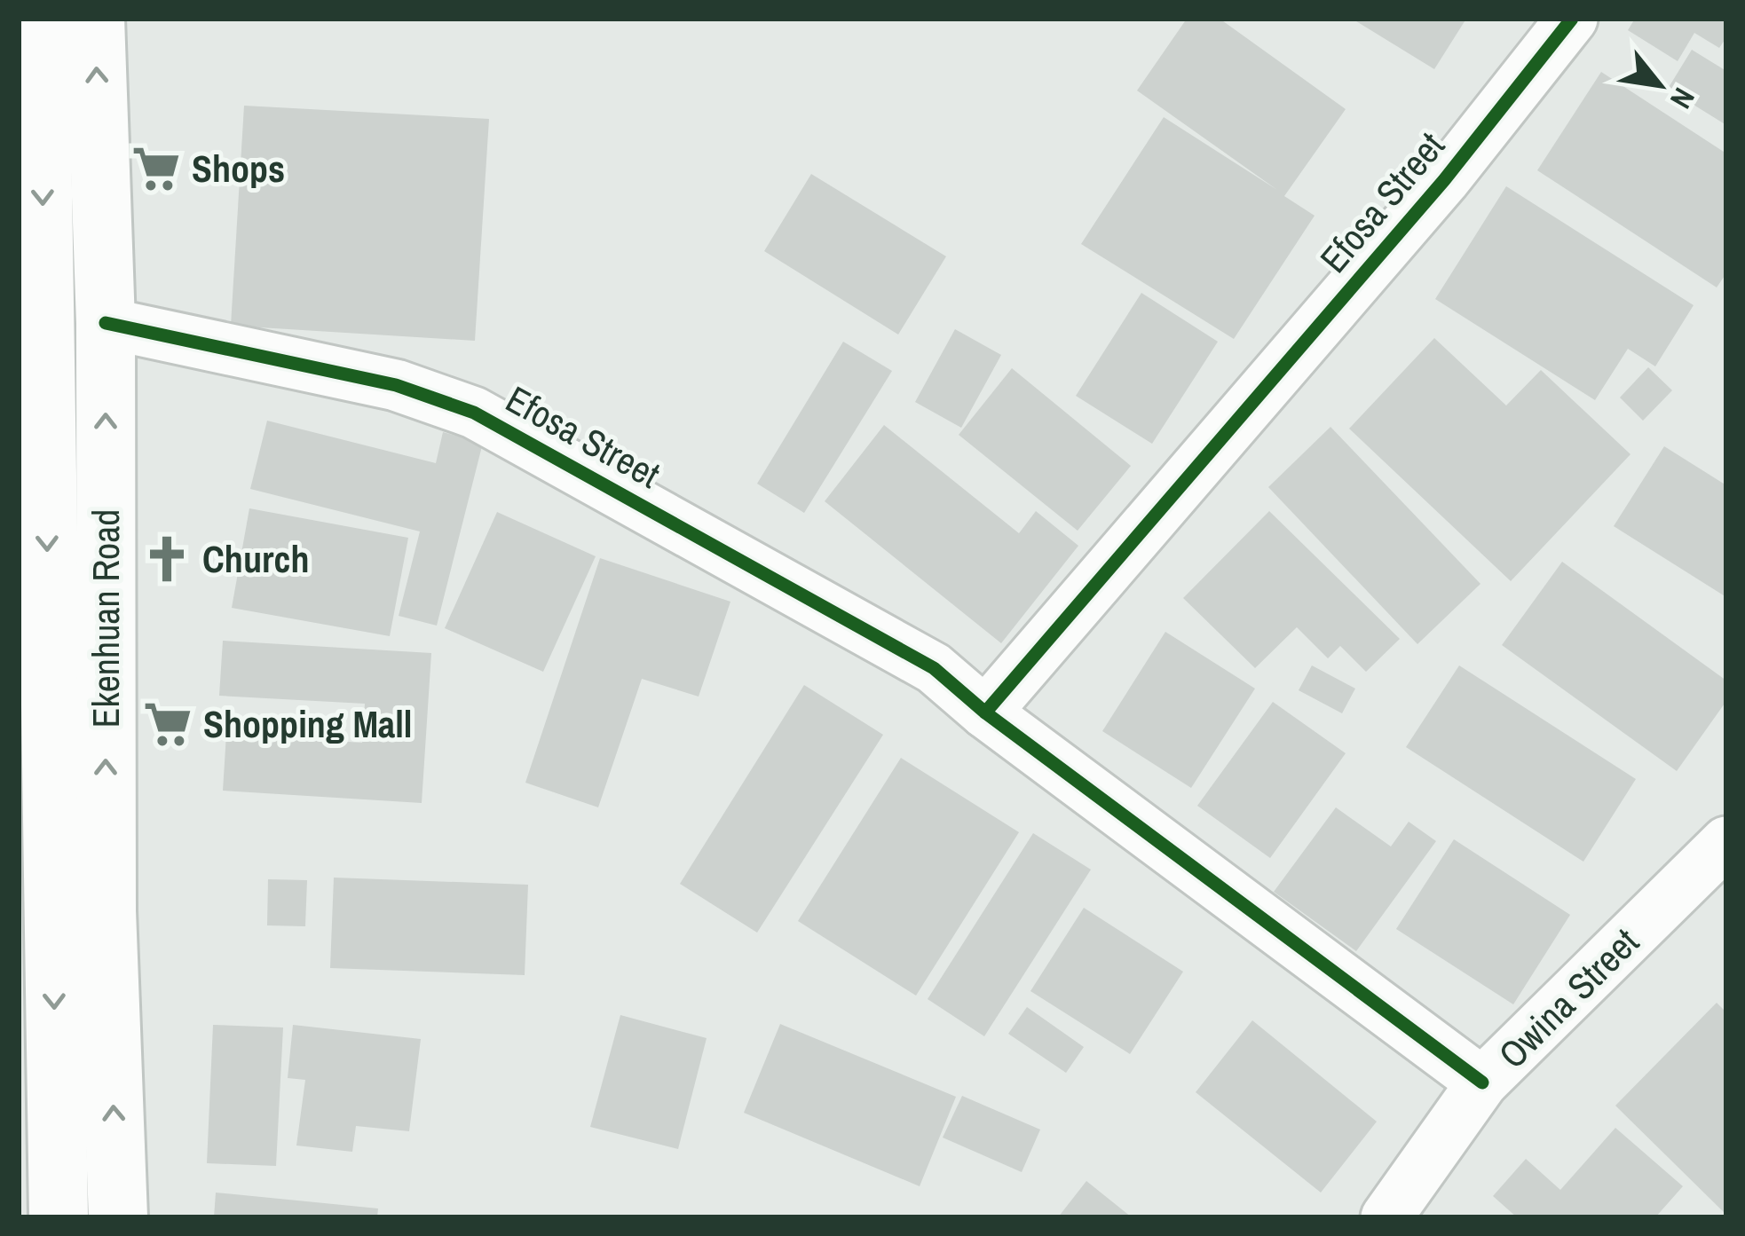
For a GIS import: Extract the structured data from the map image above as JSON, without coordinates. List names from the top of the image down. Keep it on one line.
{"streets":{"main road":["Ekenhuan Road"],"street":["Efosa Street","Owina Street"]},"crossings":[["Efosa Street","Ekenhuan Road"],["Efosa Street","Owina Street"]],"places":{"supermarket":["Shops","Shopping Mall"],"church":["Church"]},"north":"bottom right"}
